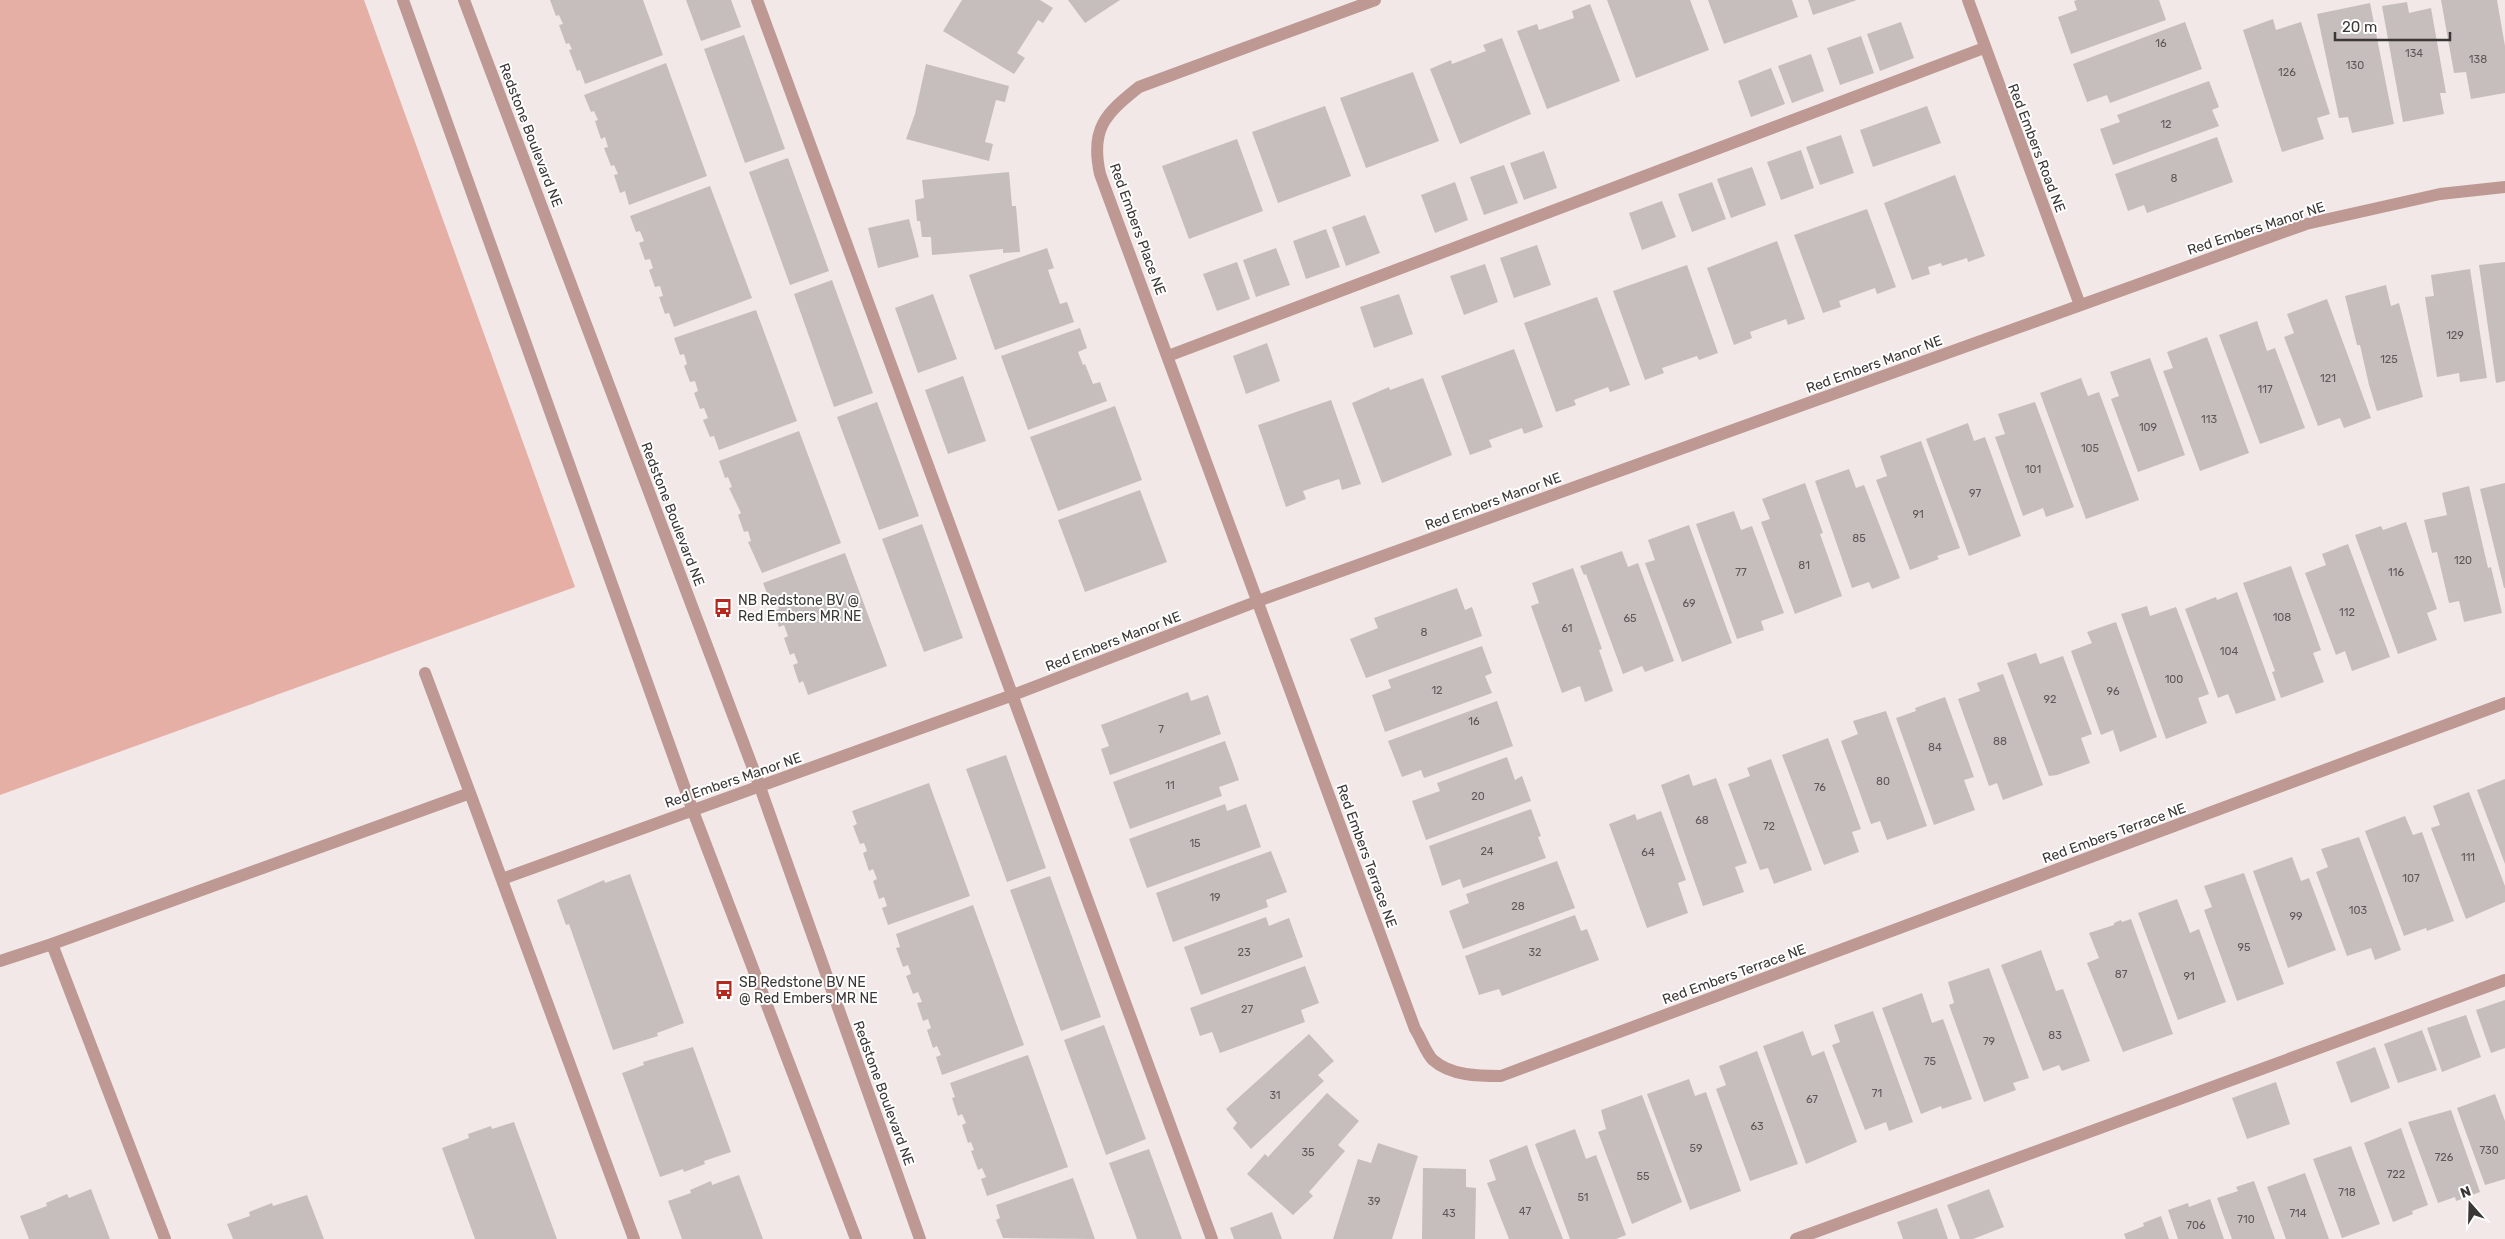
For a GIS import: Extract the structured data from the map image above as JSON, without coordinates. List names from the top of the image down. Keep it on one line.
{"streets":{"street":["Redstone Boulevard NE","Red Embers Road NE","Red Embers Manor NE","Red Embers Place NE","Red Embers Terrace NE"]},"crossings":[["Redstone Boulevard NE","Red Embers Manor NE"],["Red Embers Road NE","Red Embers Manor NE"],["Red Embers Manor NE","Red Embers Place NE"],["Red Embers Manor NE","Red Embers Terrace NE"],["Red Embers Place NE","Red Embers Terrace NE"]],"places":{"bus stop":["NB Redstone BV @ Red Embers MR NE","SB Redstone BV NE @ Red Embers MR NE"]},"house_numbers":["16","134","138","130","126","12","8","129","125","121","117","113","109","105","101","97","91","85","120","81","77","116","69","112","108","65","61","8","104","100","12","96","92","16","7","88","84","80","11","76","20","68","72","15","24","64","111","107","19","28","103","99","95","23","32","87","91","27","83","79","75","71","31","67","63","59","730","35","726","722","55","718","51","39","47","43","714","710","706"],"scale_bar":"20 m","north":"top"}
